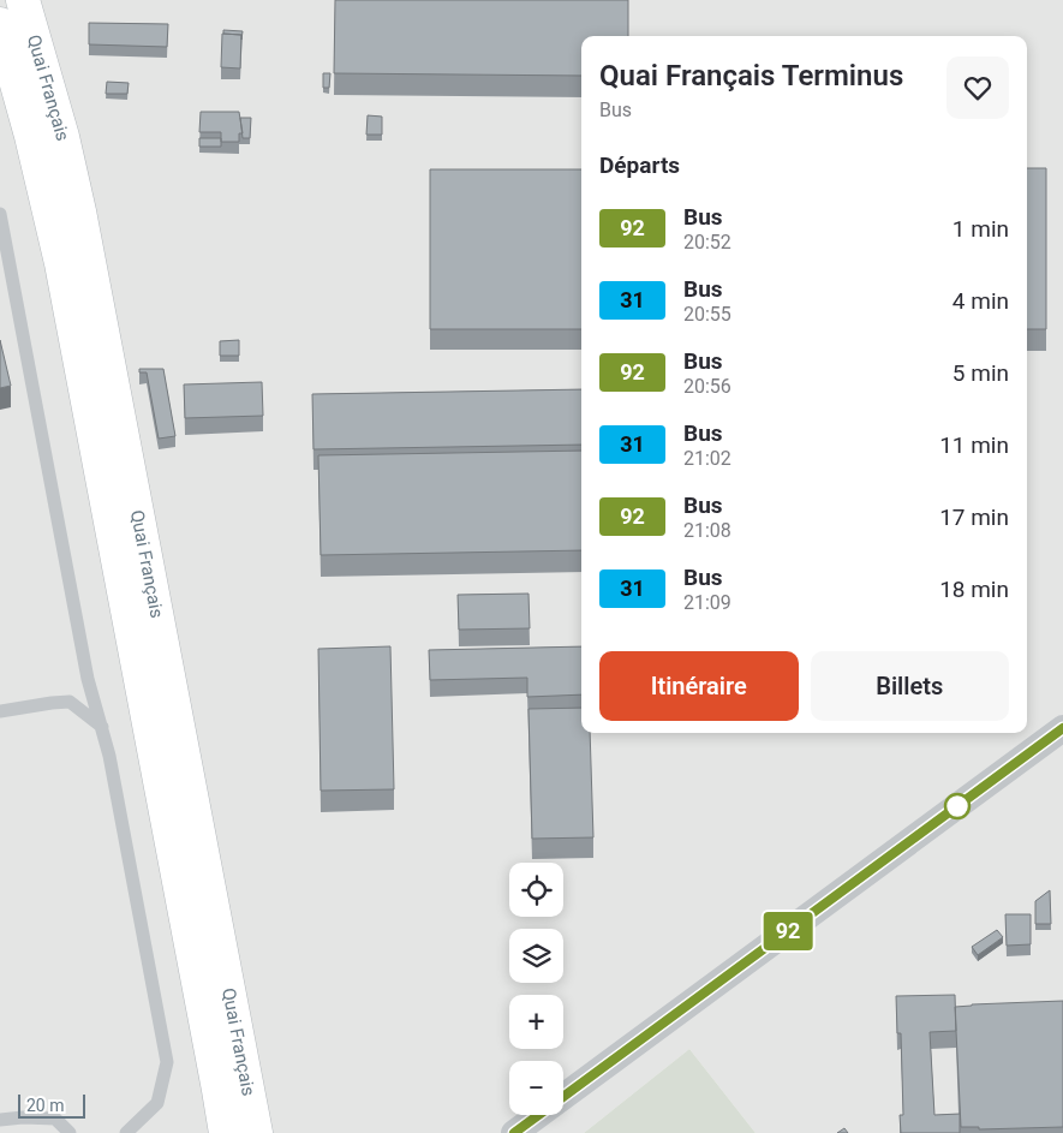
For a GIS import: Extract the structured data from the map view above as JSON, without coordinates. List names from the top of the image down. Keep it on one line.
{"streets":{"main road":["Quai Français"]},"lines":["bus line 92"],"scale_bar":"20 m","page":{"on_map":"92","heading":[["Quai Français Terminus","Bus"],"Départs"],"list":[{"mark":"92","name":"Bus","note":"20:52","value":"1 min"},{"mark":"31","name":"Bus","note":"20:55","value":"4 min"},{"mark":"92","name":"Bus","note":"20:56","value":"5 min"},{"mark":"31","name":"Bus","note":"21:02","value":"11 min"},{"mark":"92","name":"Bus","note":"21:08","value":"17 min"},{"mark":"31","name":"Bus","note":"21:09","value":"18 min"}],"buttons":["Itinéraire","Billets"],"map_buttons":["+","−"],"scale":"20 m"}}
